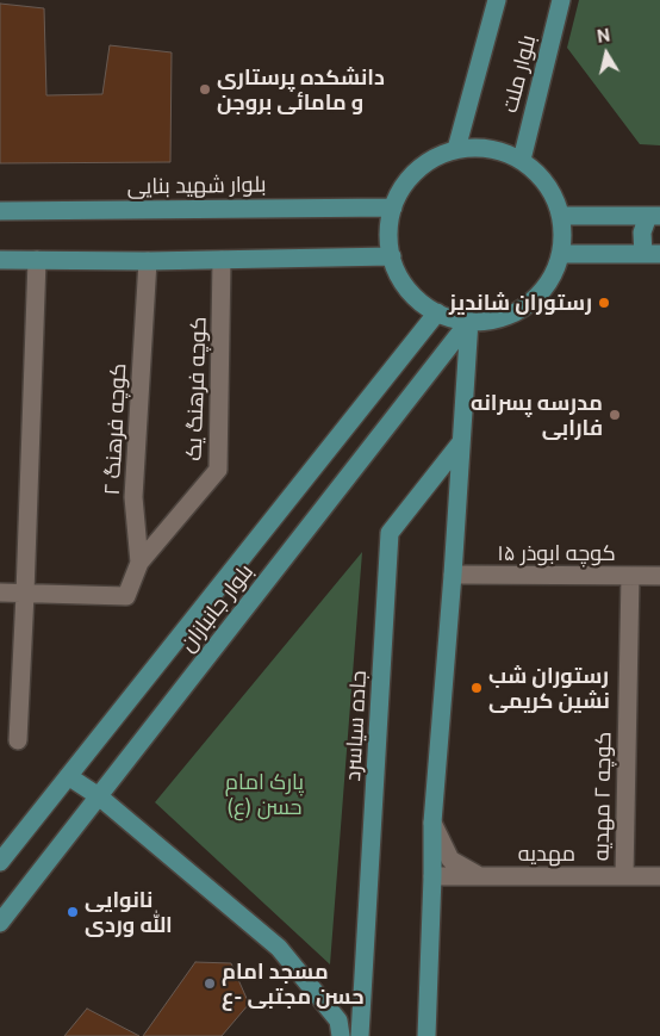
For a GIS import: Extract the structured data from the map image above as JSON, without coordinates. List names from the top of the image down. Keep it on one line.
{"streets":{"main road":["بلوار ملت","بلوار شهید بنایی","بلوار جانبازان","جاده سیاسرد"],"street":["کوچه فرهنگ یک","کوچه فرهنگ ۲","کوچه ابوذر ۱۵","کوچه ۲ مهدیه","مهدیه"]},"crossings":[["بلوار ملت","بلوار شهید بنایی"],["بلوار ملت","بلوار جانبازان"],["بلوار شهید بنایی","بلوار جانبازان"],["کوچه فرهنگ یک","کوچه فرهنگ ۲"],["کوچه ابوذر ۱۵","کوچه ۲ مهدیه"],["کوچه ۲ مهدیه","مهدیه"]],"parks":["پارک امام حسن (ع)"],"places":["دانشکده پرستاری و مامائی بروجن","رستوران شاندیز","مدرسه پسرانه فارابی","رستوران شب نشین کریمی","نانوایی الله وردی","مسجد امام حسن مجتبی -ع"],"north":"top"}
